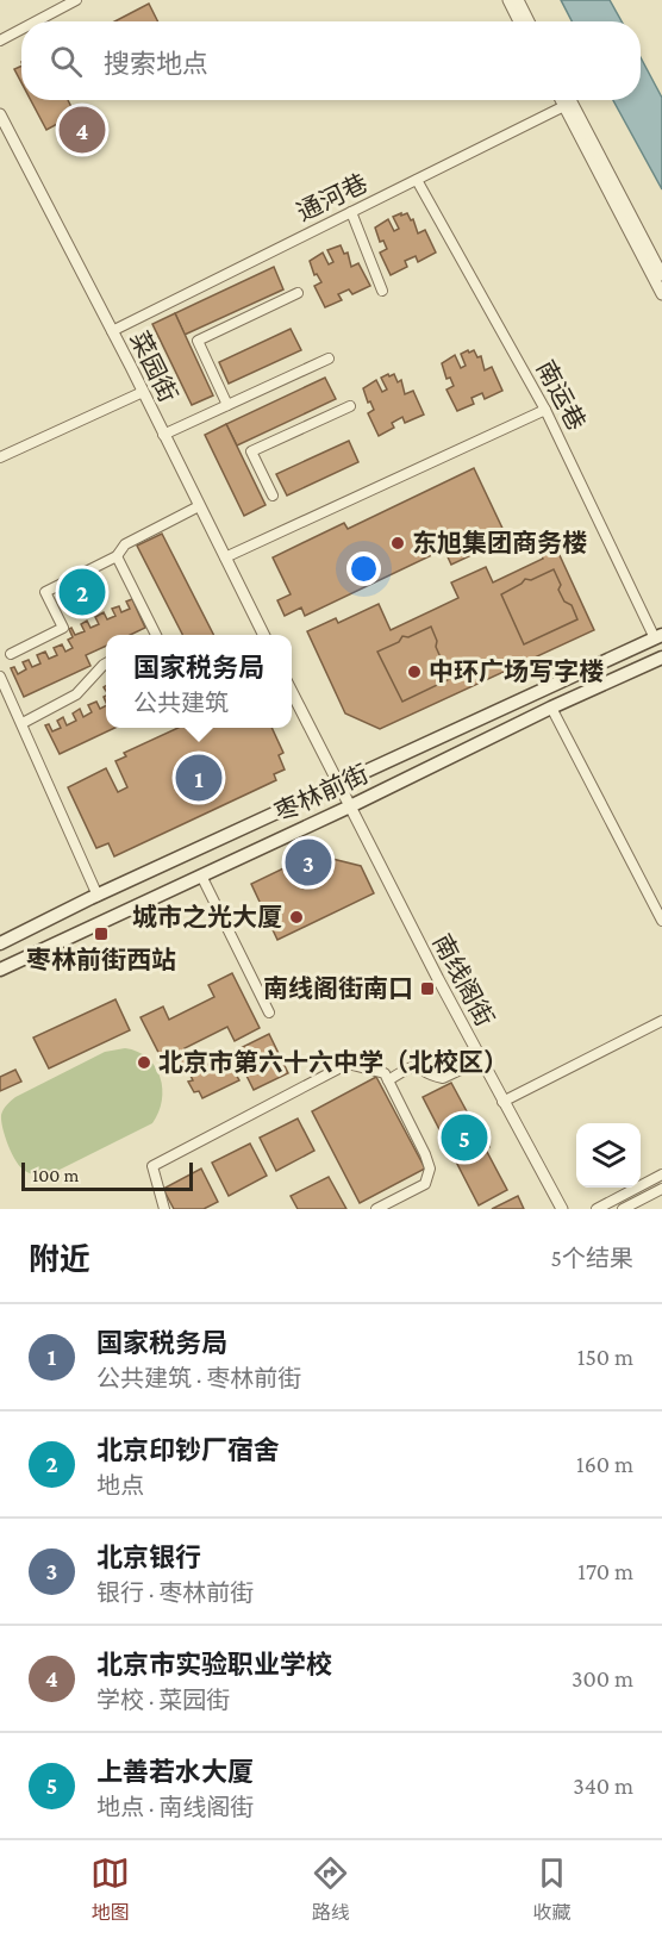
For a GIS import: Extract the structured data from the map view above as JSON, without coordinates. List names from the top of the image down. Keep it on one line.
{"streets":{"main road":["枣林前街"],"street":["通河巷","菜园街","南运巷","南线阁街"]},"crossings":[["通河巷","菜园街"],["通河巷","南运巷"],["南运巷","枣林前街"],["枣林前街","南线阁街"]],"places":{"other":["东旭集团商务楼","中环广场写字楼","城市之光大厦","北京市第六十六中学（北校区）"],"transit":["枣林前街西站","南线阁街南口"]},"scale_bar":"100 m","page":{"search":"搜索地点","pins":["4","2","1","3","5"],"popup":["国家税务局","公共建筑"],"scale":"100 m","heading":["附近","5个结果"],"list":[{"mark":"1","name":"国家税务局","note":"公共建筑 · 枣林前街","value":"150 m"},{"mark":"2","name":"北京印钞厂宿舍","note":"地点","value":"160 m"},{"mark":"3","name":"北京银行","note":"银行 · 枣林前街","value":"170 m"},{"mark":"4","name":"北京市实验职业学校","note":"学校 · 菜园街","value":"300 m"},{"mark":"5","name":"上善若水大厦","note":"地点 · 南线阁街","value":"340 m"}],"nav":["地图","路线","收藏"]}}
